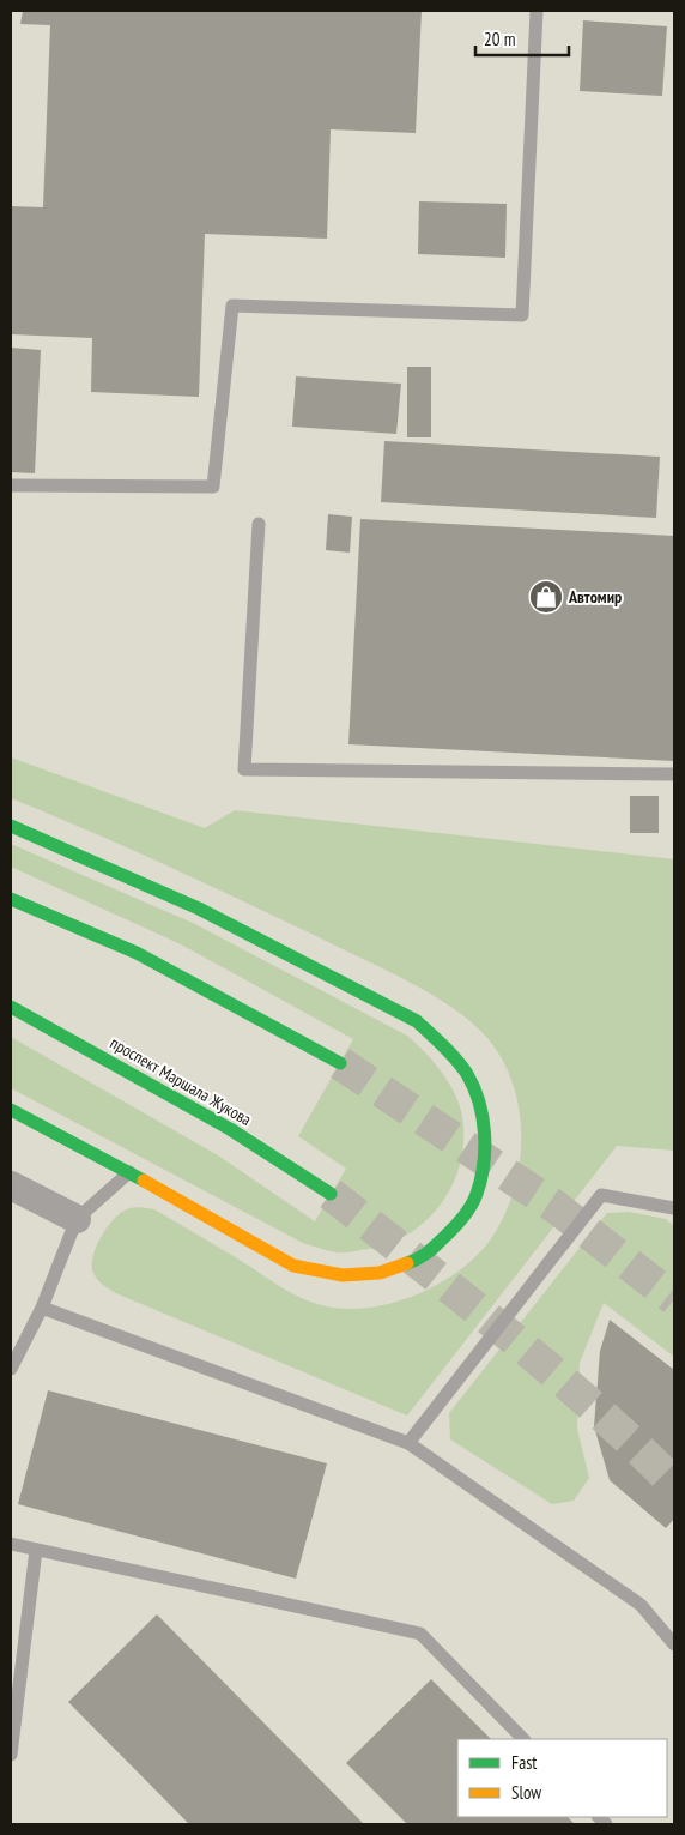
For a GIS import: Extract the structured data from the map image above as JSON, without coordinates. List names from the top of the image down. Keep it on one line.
{"streets":{"main road":["проспект Маршала Жукова"]},"places":{"shop":["Автомир"]},"legend":["Fast","Slow"],"scale_bar":"20 m"}
